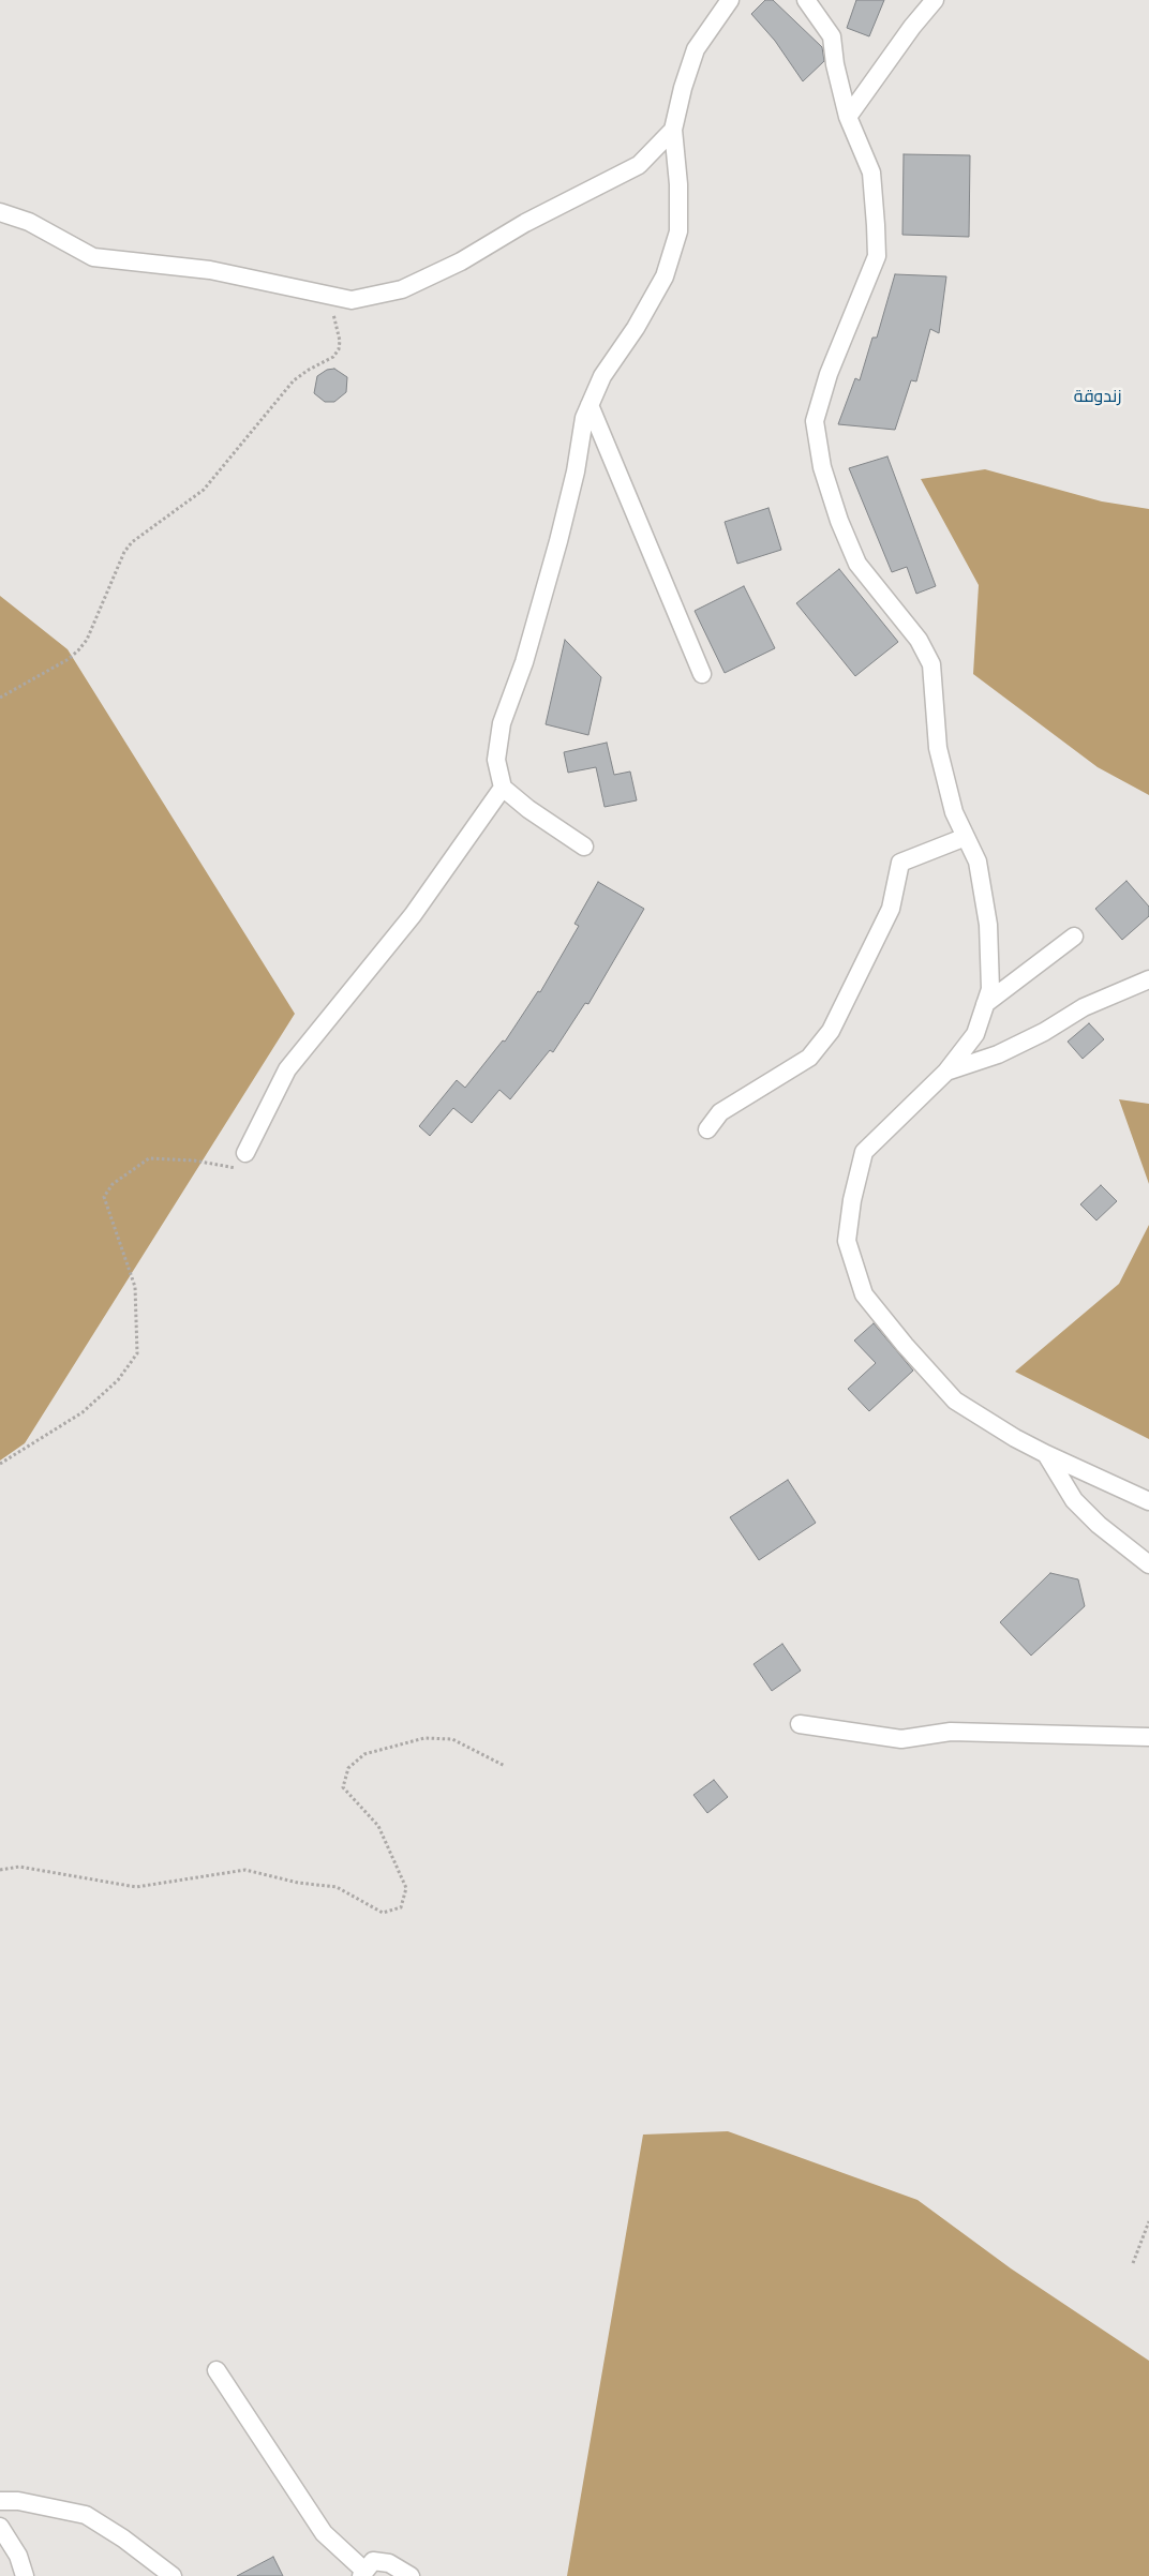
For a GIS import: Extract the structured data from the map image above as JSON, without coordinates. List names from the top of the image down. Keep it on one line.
{"districts":["زندوقة"]}
